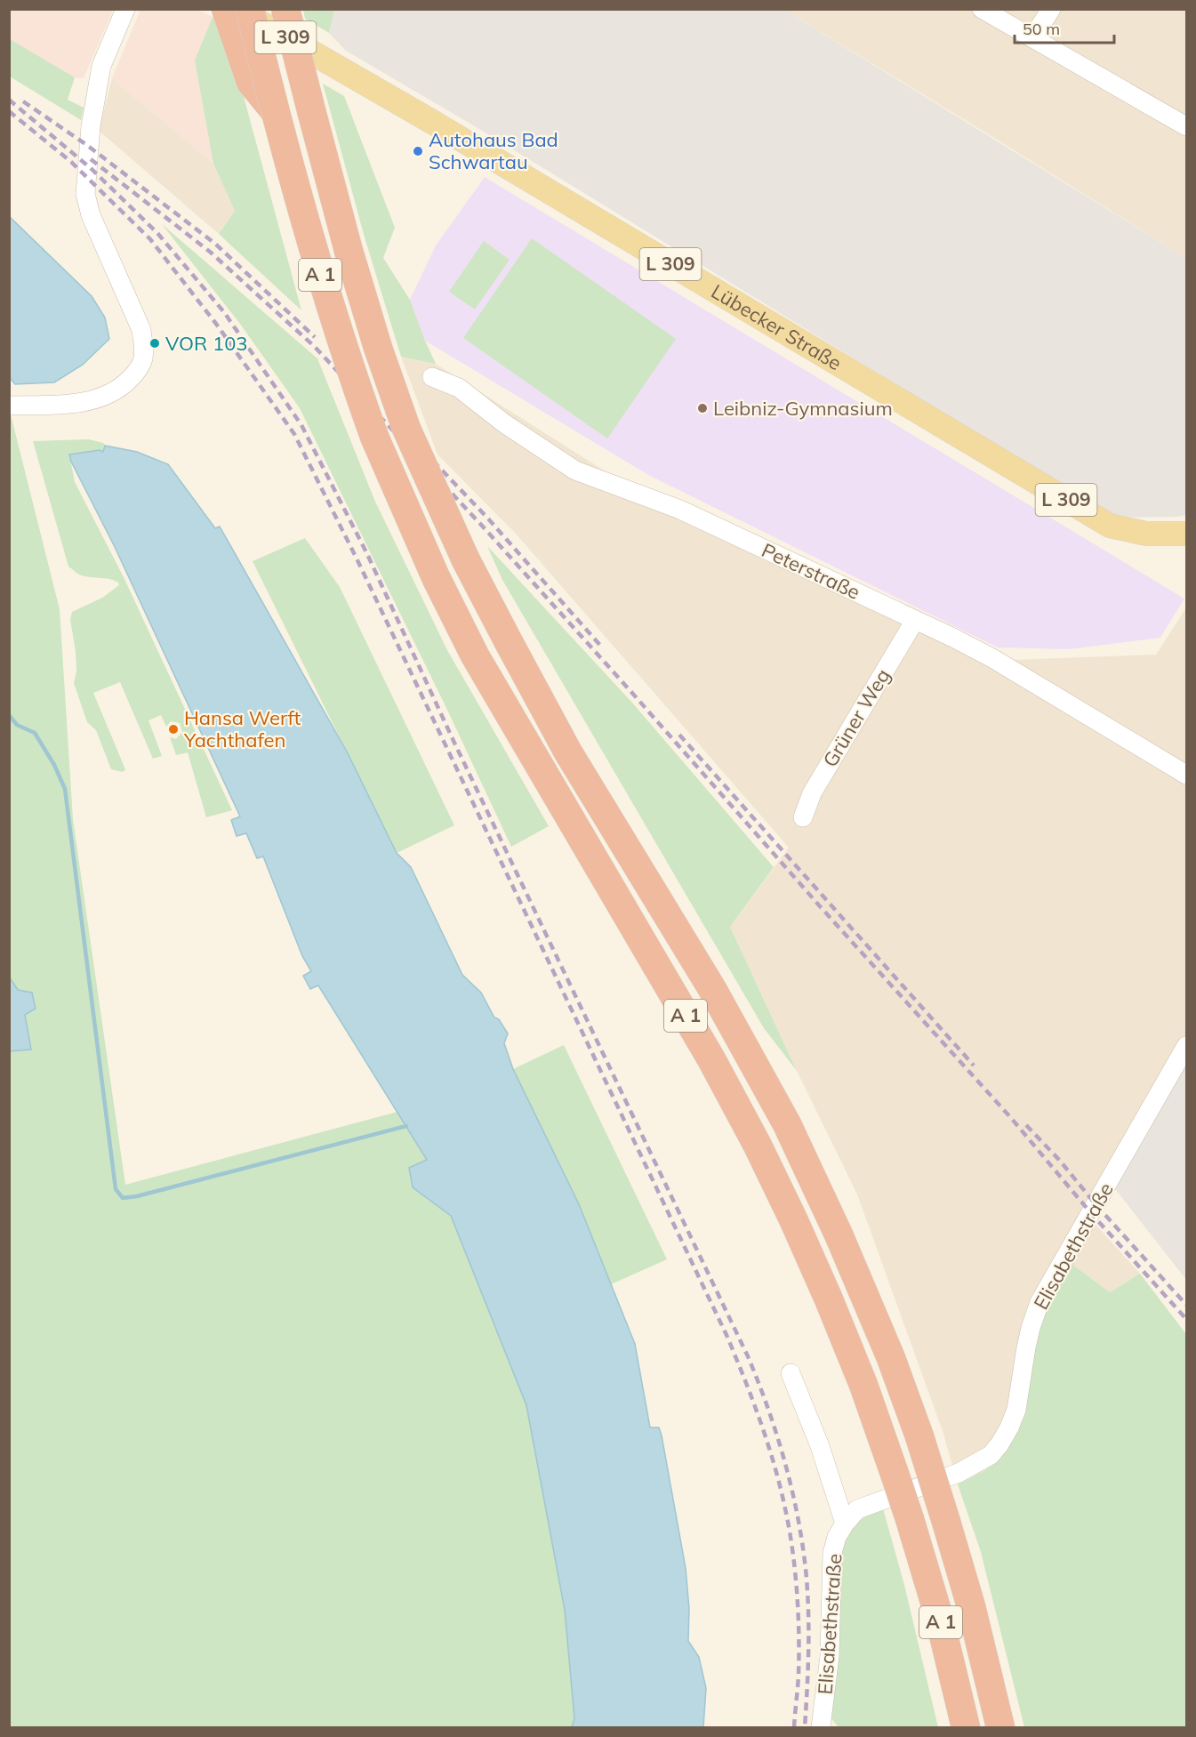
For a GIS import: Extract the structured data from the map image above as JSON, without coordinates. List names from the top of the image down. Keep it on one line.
{"streets":{"highway":["A 1"],"main road":["L 309","Lübecker Straße"],"street":["Peterstraße","Grüner Weg","Elisabethstraße"]},"crossings":[["Peterstraße","Grüner Weg"]],"places":["Autohaus Bad Schwartau","VOR 103","Leibniz-Gymnasium","Hansa Werft Yachthafen"],"scale_bar":"50 m"}
